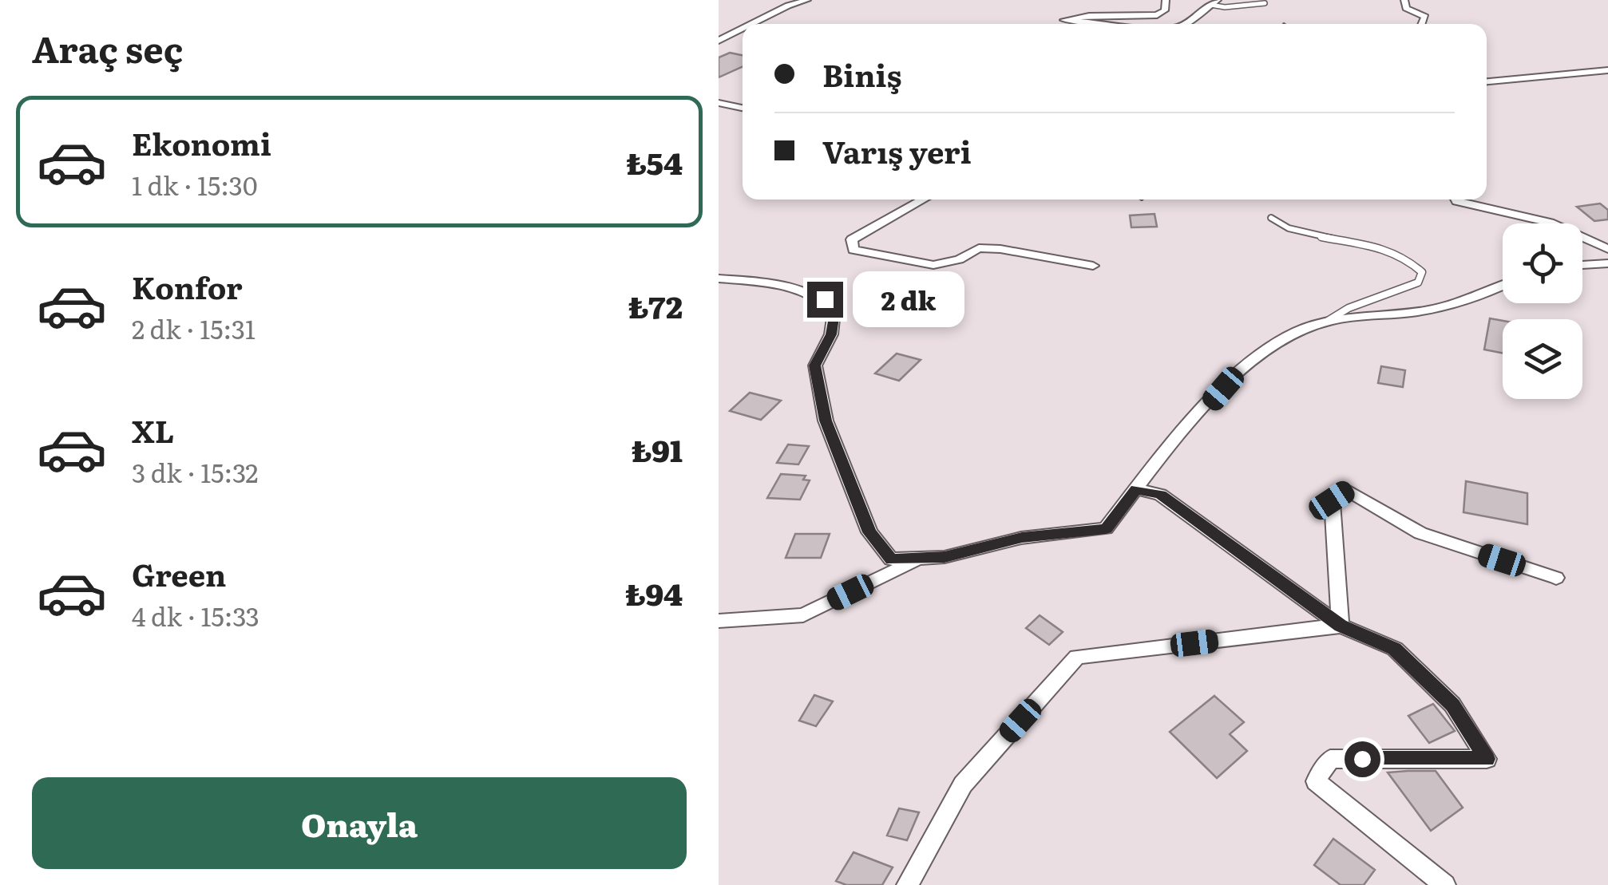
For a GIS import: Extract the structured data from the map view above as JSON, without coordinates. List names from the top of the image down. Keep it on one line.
{"page":{"heading":"Araç seç","banner":["Biniş","Varış yeri"],"list":[{"name":"Ekonomi","note":"1 dk · 15:30","value":"₺54"},{"name":"Konfor","note":"2 dk · 15:31","value":"₺72"},{"name":"XL","note":"3 dk · 15:32","value":"₺91"},{"name":"Green","note":"4 dk · 15:33","value":"₺94"}],"bubble":"2 dk","buttons":"Onayla"}}
